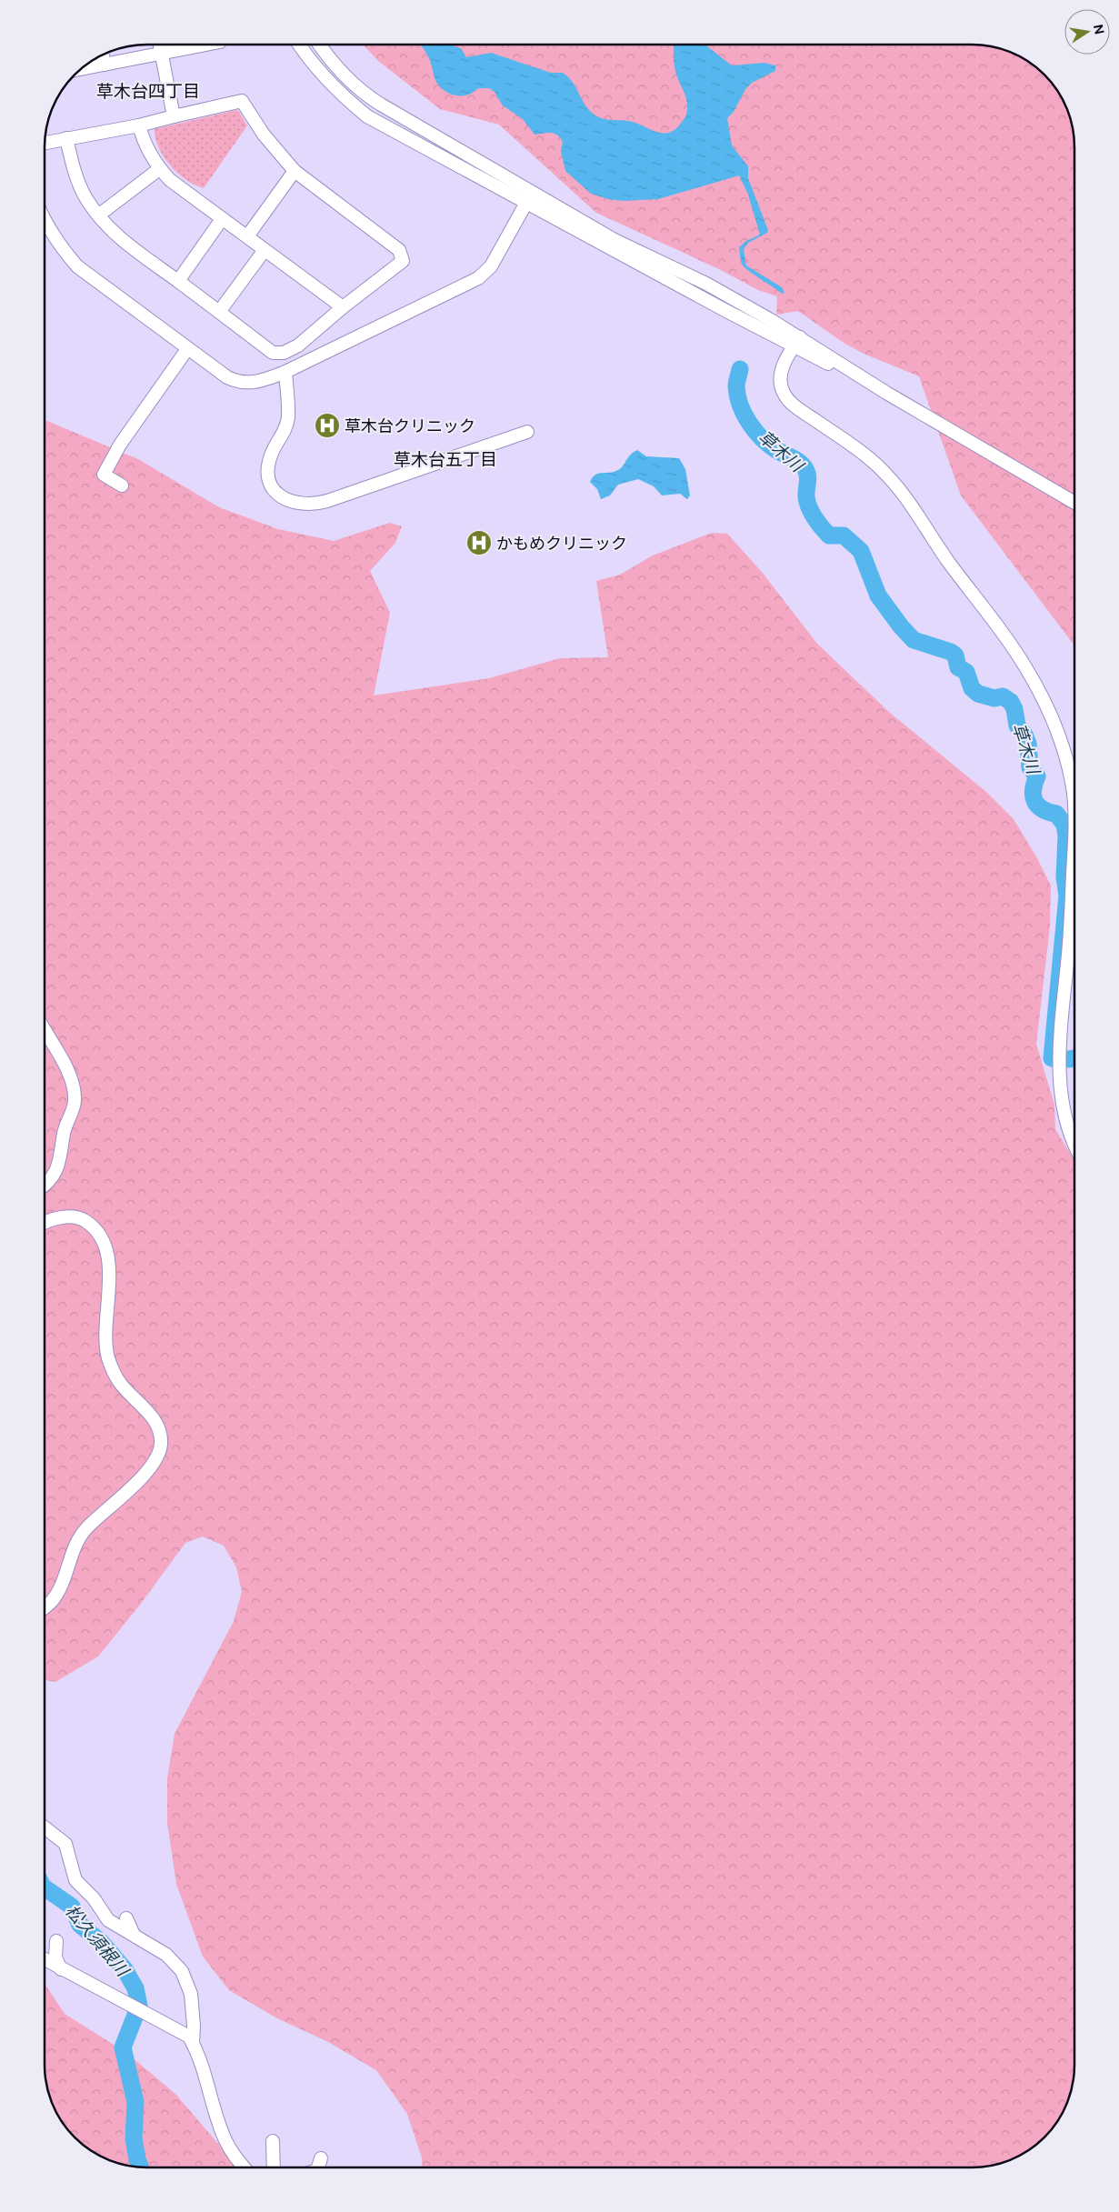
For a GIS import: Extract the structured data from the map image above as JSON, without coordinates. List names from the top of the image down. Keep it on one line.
{"districts":["草木台四丁目","草木台五丁目"],"water":["草木川","松久須根川"],"places":{"hospital":["草木台クリニック","かもめクリニック"]},"north":"right"}
